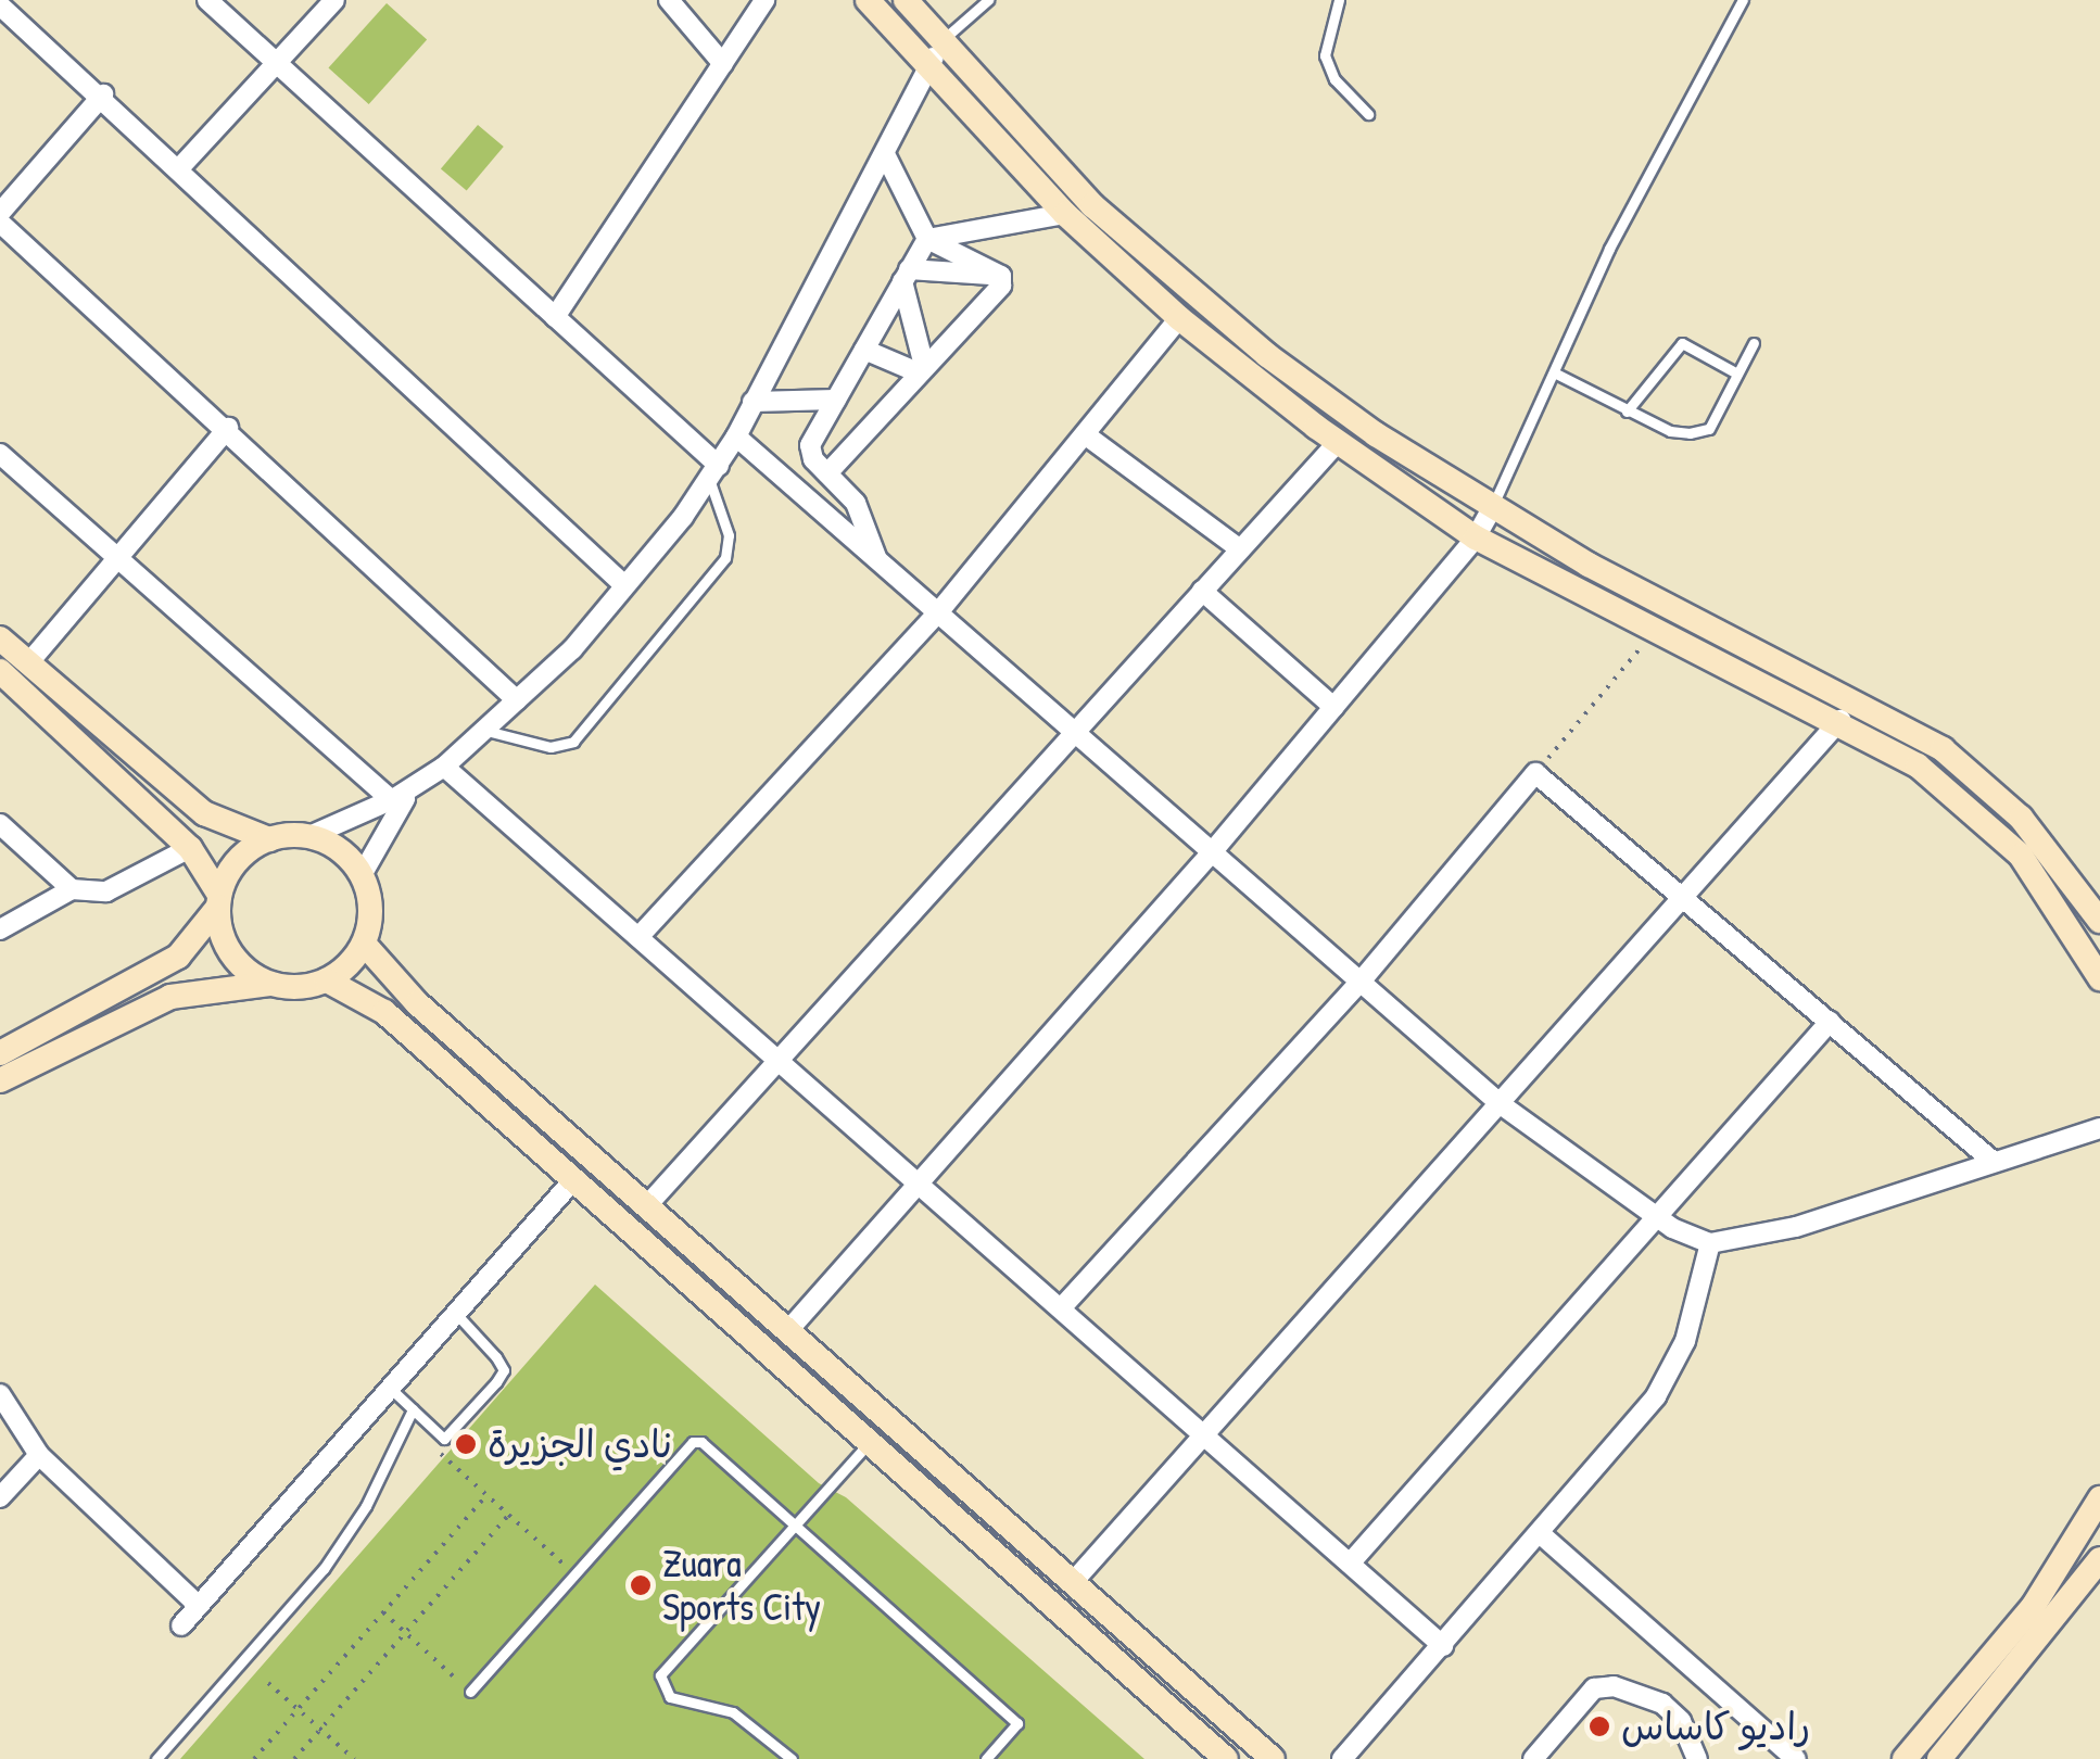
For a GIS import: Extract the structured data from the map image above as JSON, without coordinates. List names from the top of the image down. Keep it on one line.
{"places":["نادي الجزيرة","Zuara Sports City","راديو كاساس"]}
